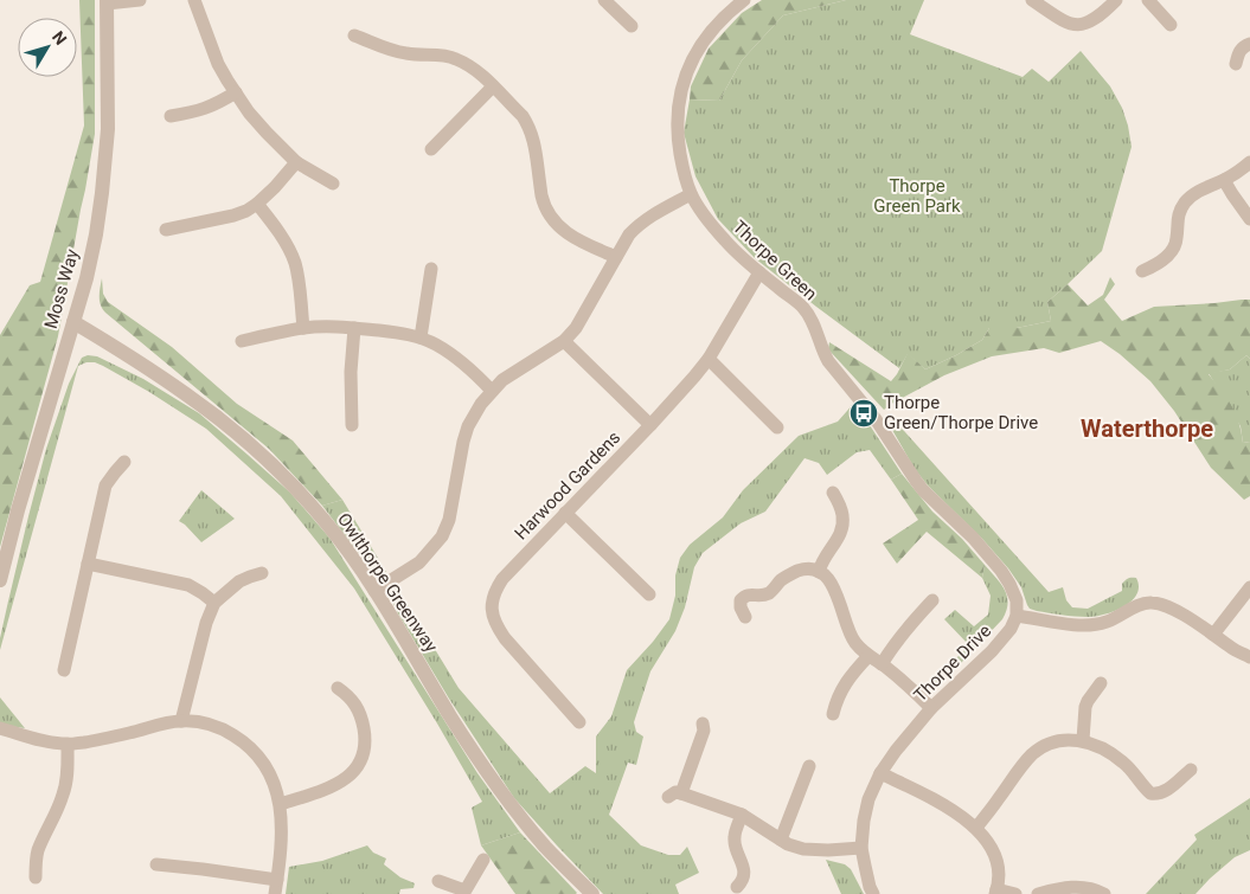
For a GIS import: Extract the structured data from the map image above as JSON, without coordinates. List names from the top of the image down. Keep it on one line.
{"streets":{"street":["Thorpe Green","Moss Way","Harwood Gardens","Owlthorpe Greenway","Thorpe Drive"]},"crossings":[["Thorpe Green","Harwood Gardens"],["Thorpe Green","Thorpe Drive"],["Moss Way","Owlthorpe Greenway"]],"districts":["Waterthorpe"],"parks":["Thorpe Green Park"],"places":{"bus stop":["Thorpe Green/Thorpe Drive"]},"north":"top right"}
